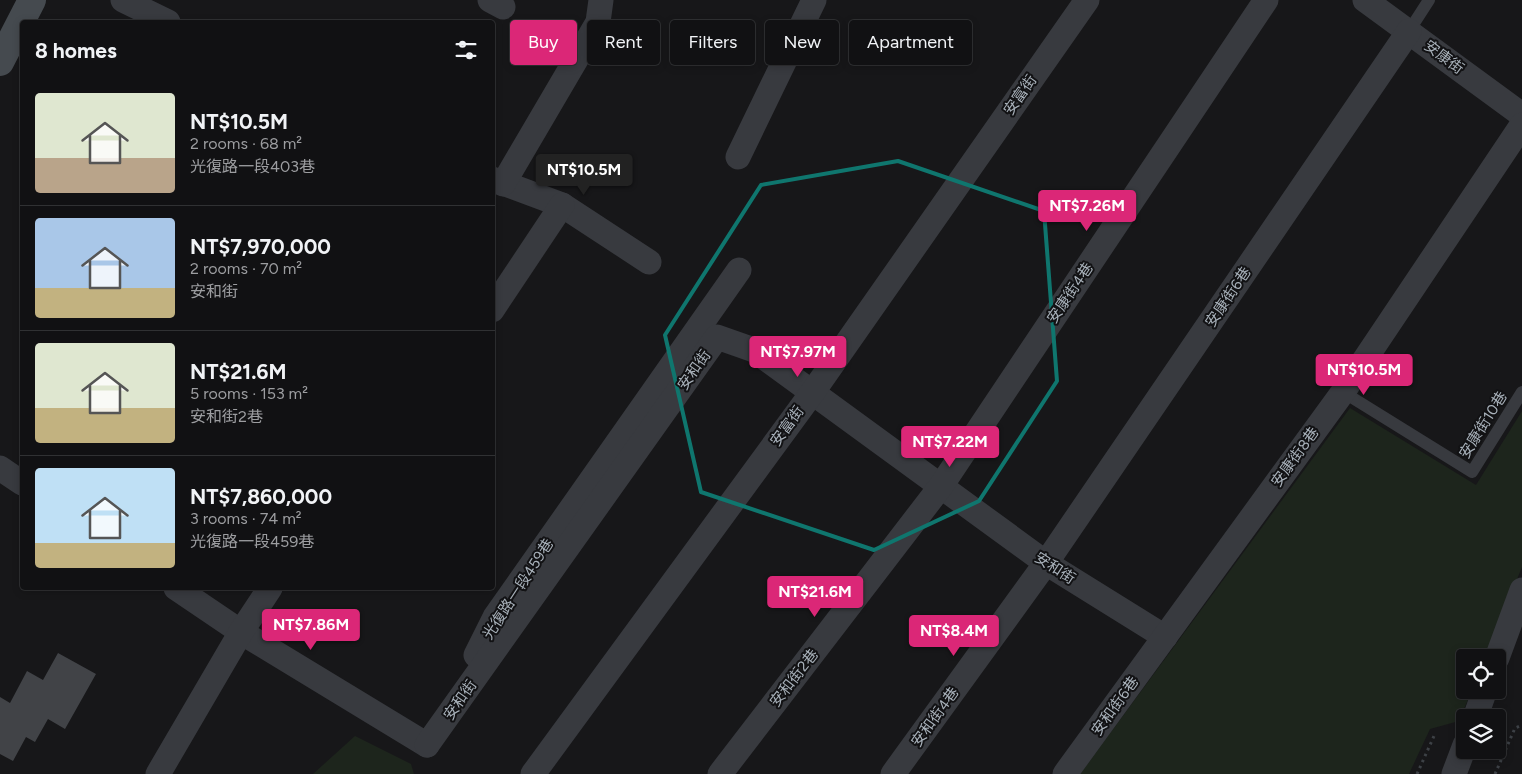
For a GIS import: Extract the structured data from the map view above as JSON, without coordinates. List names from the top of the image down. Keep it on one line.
{"streets":{"street":["安康街","安富街","安康街4巷","安康街6巷","安和街","安康街8巷","光復路一段459巷","安和街2巷","安和街6巷","安和街4巷"],"lane":["安康街10巷"]},"crossings":[["安康街","安康街6巷"],["安富街","安和街"],["安康街4巷","安和街"],["安康街4巷","安和街2巷"],["安康街6巷","安和街"],["安康街6巷","安和街4巷"],["安和街","安康街8巷"],["安和街","光復路一段459巷"],["安和街","安和街2巷"],["安和街","安和街6巷"],["安和街","安和街4巷"],["安康街10巷","安康街8巷"],["安康街8巷","安和街6巷"]],"page":{"chip":["Buy","Rent","Filters","New","Apartment"],"heading":"8 homes","list":[{"name":"NT$10.5M","note":"2 rooms · 68 m² · 光復路一段403巷"},{"name":"NT$7,970,000","note":"2 rooms · 70 m² · 安和街"},{"name":"NT$21.6M","note":"5 rooms · 153 m² · 安和街2巷"},{"name":"NT$7,860,000","note":"3 rooms · 74 m² · 光復路一段459巷"}],"price":["NT$10.5M","NT$7.26M","NT$7.97M","NT$10.5M","NT$7.22M","NT$21.6M","NT$7.86M","NT$8.4M"]}}
